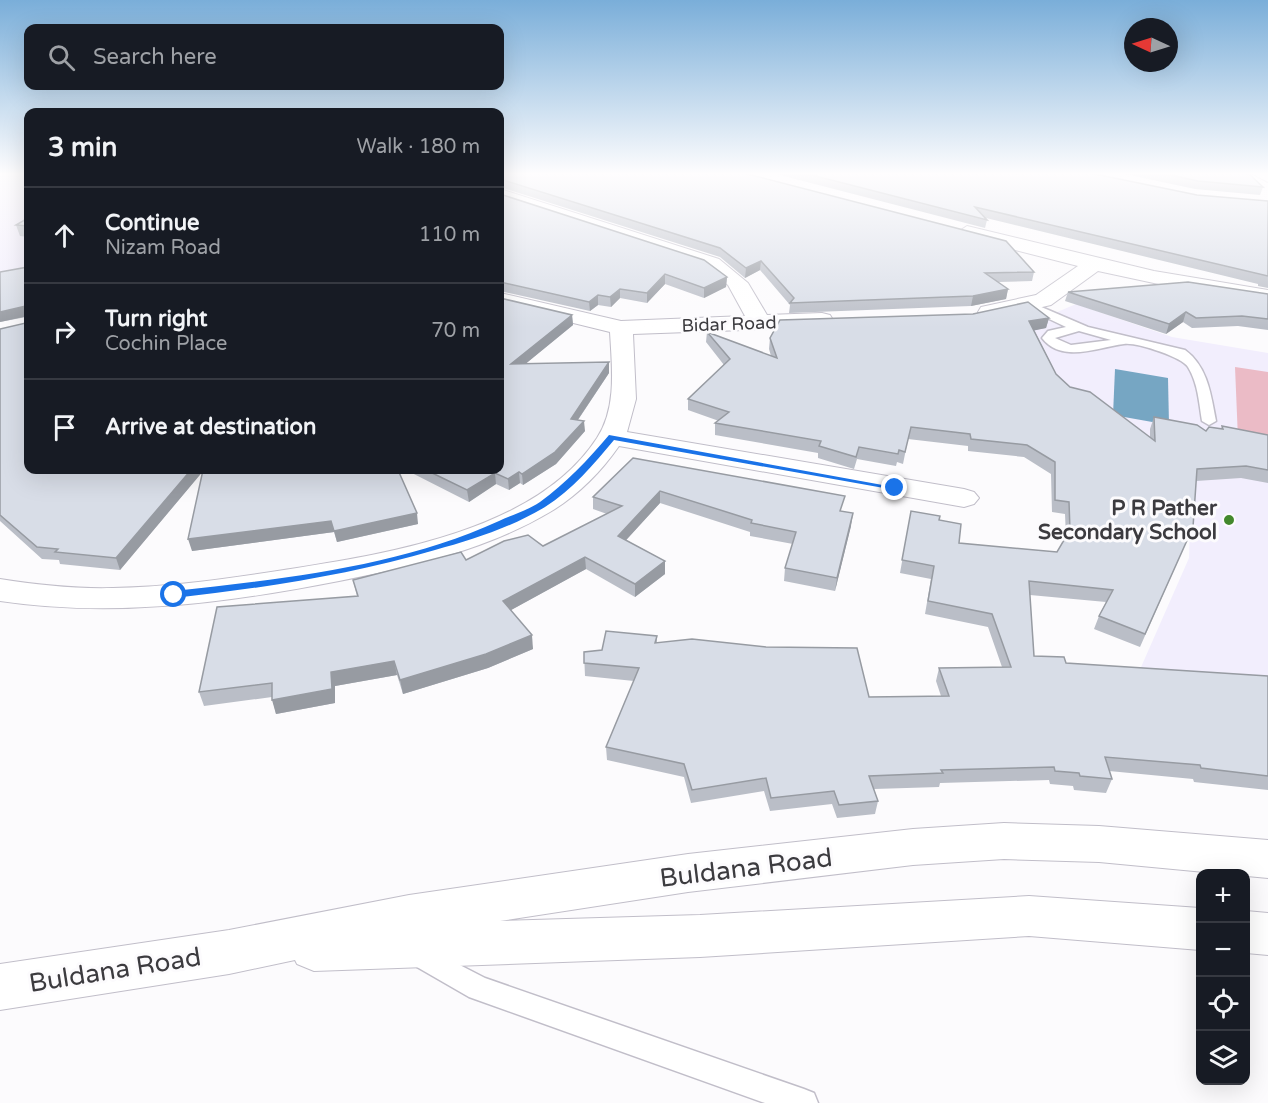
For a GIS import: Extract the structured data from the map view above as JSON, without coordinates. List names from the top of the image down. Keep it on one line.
{"streets":{"street":["Bidar Road","Buldana Road"]},"places":["P R Pather Secondary School"],"north":"left","page":{"search":"Search here","heading":["3 min","Walk · 180 m"],"list":[["Continue","Nizam Road","110 m"],["Turn right","Cochin Place","70 m"],"Arrive at destination"],"map_buttons":["+","−"]}}
